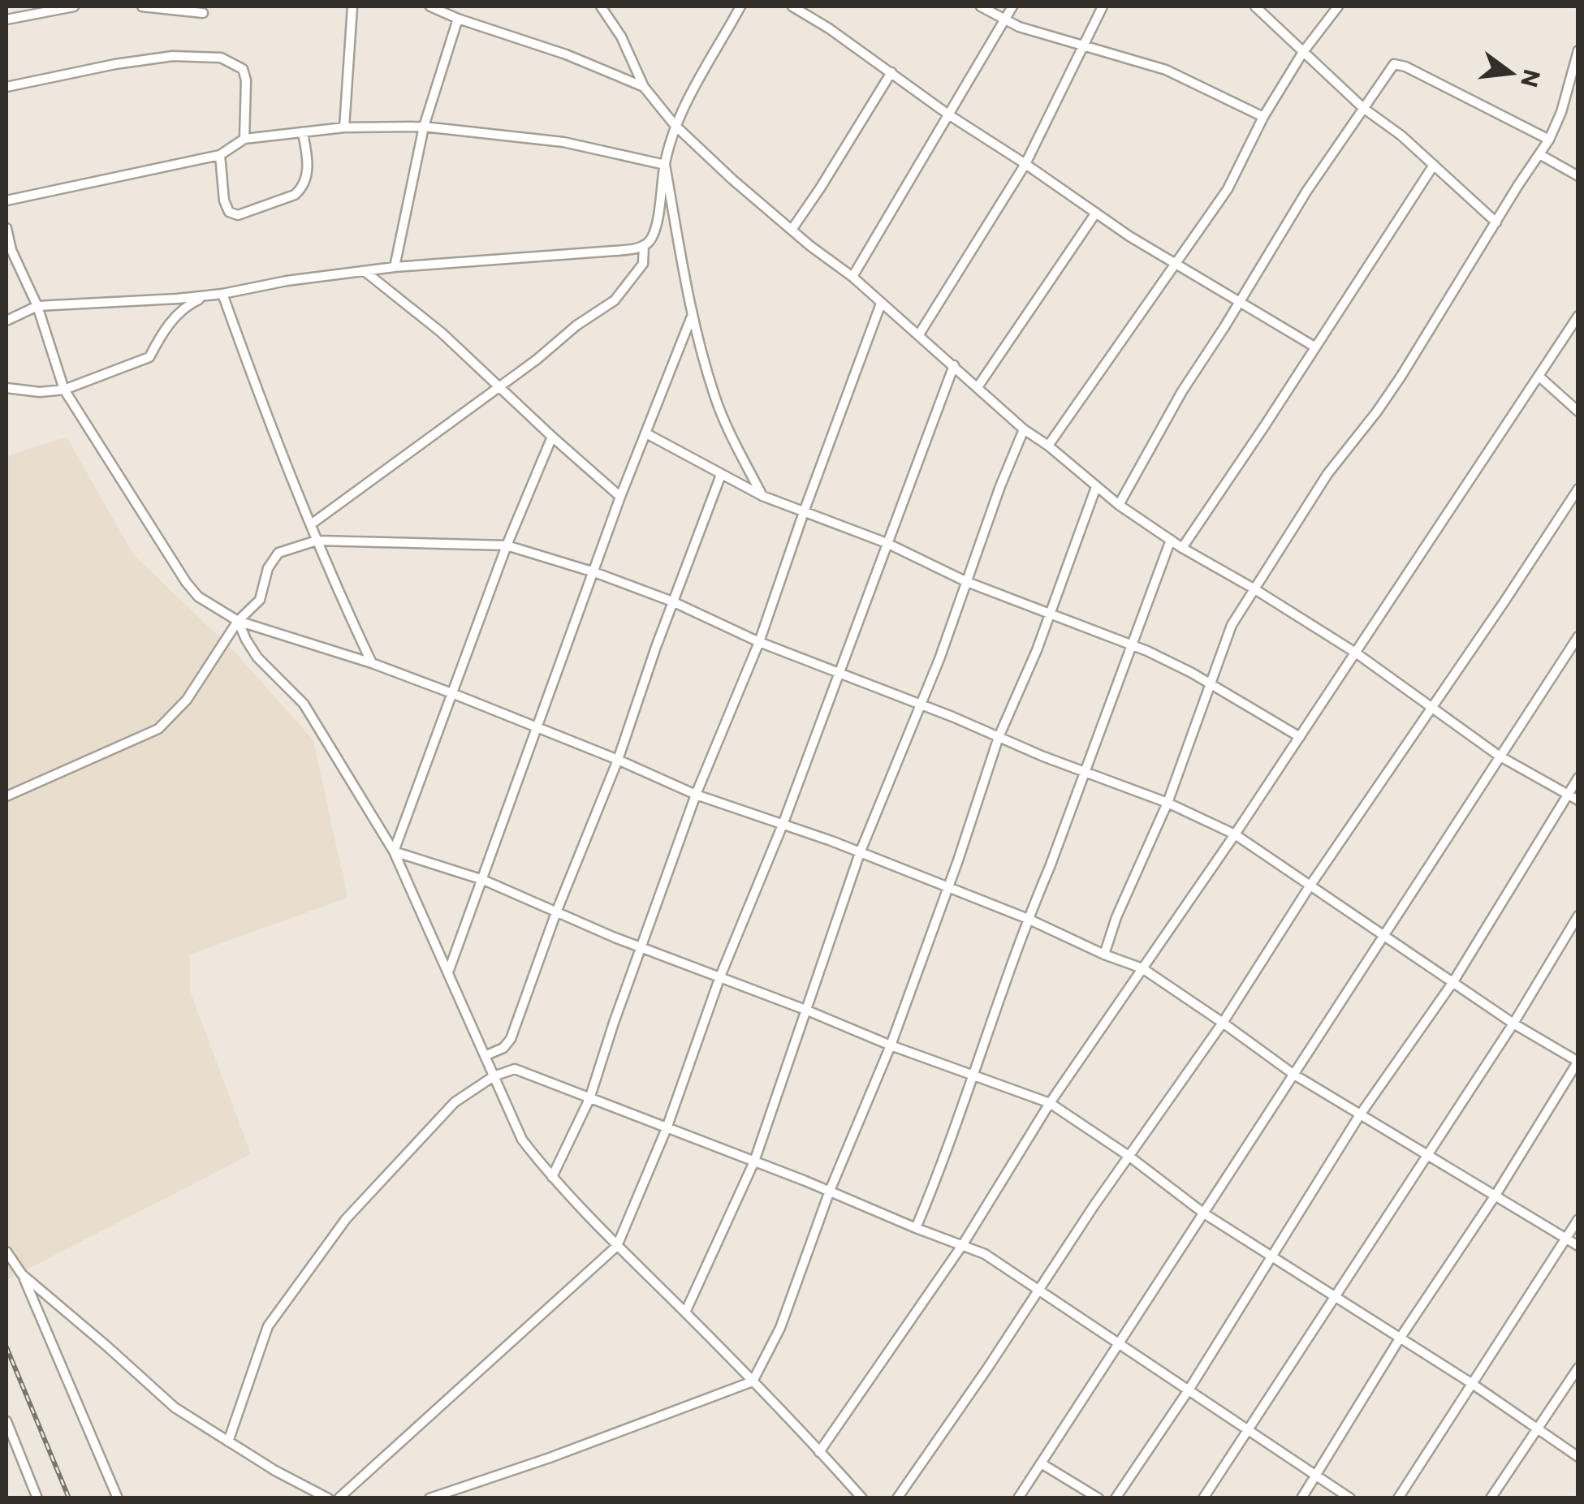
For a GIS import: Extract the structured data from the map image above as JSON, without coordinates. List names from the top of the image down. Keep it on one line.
{"north":"right"}
